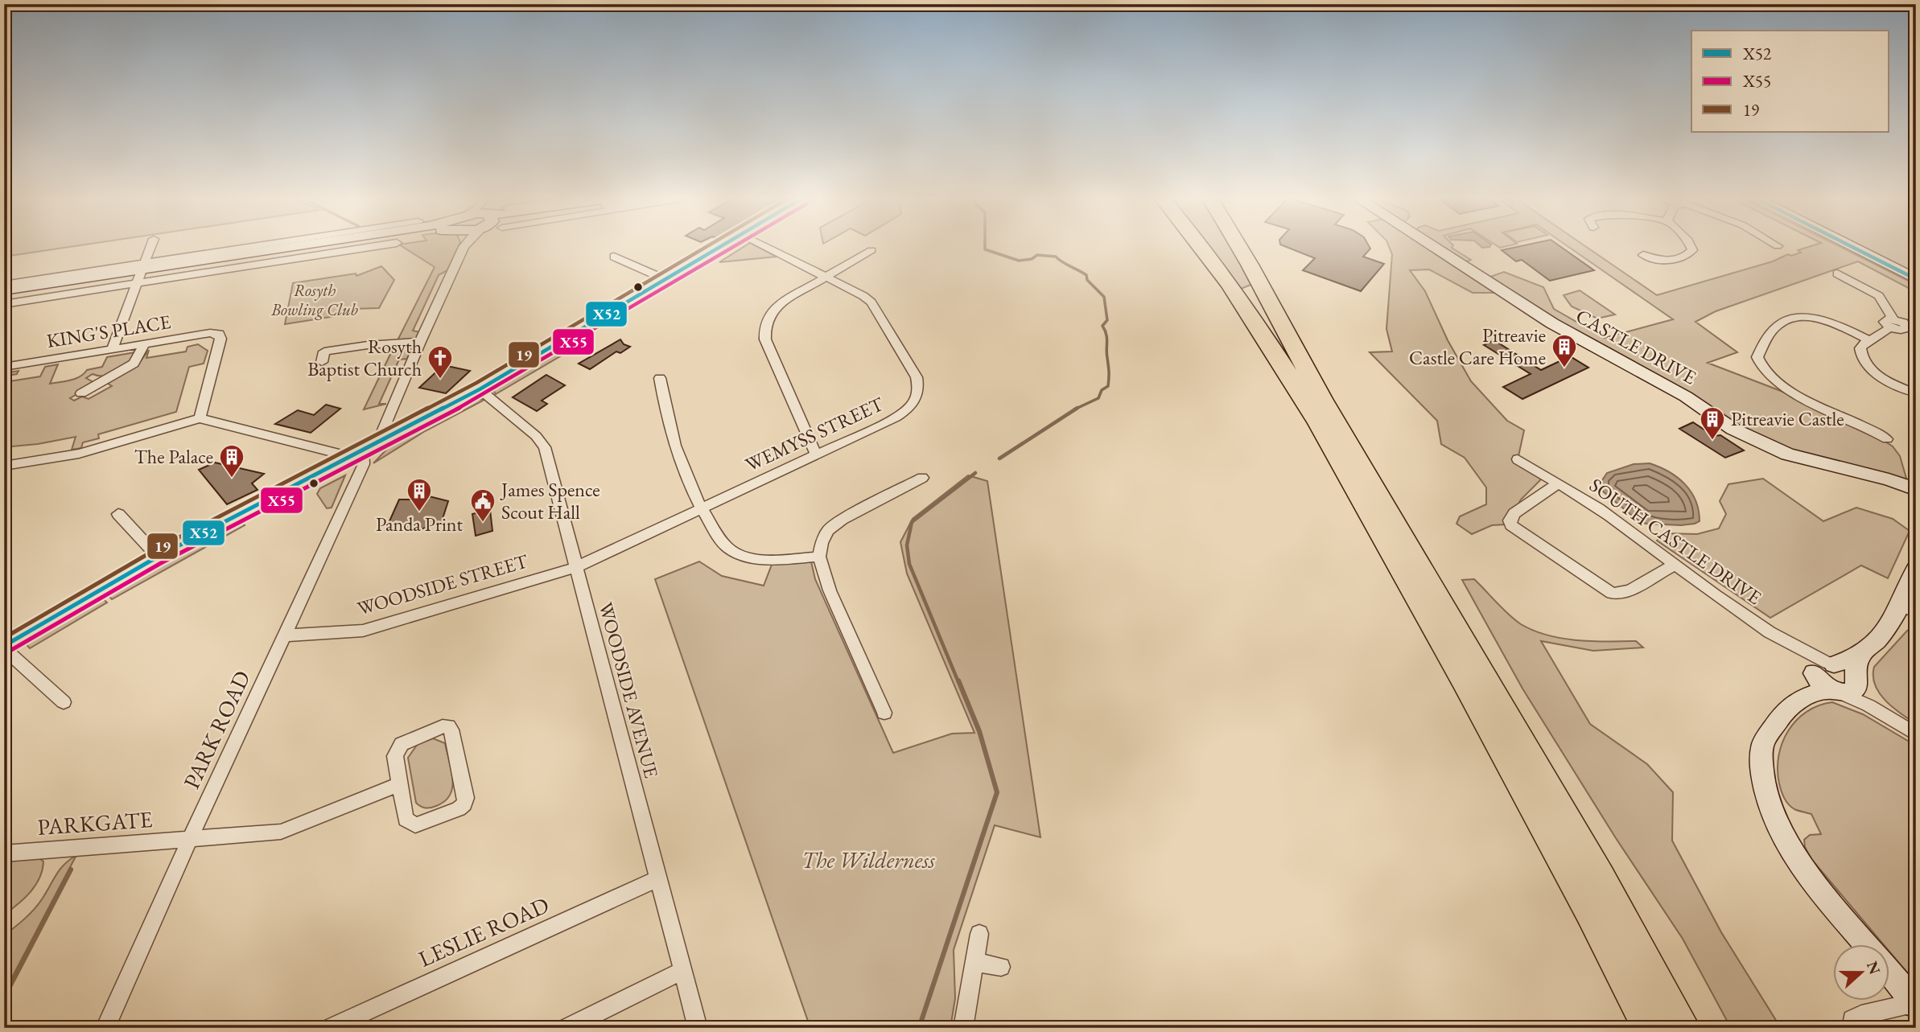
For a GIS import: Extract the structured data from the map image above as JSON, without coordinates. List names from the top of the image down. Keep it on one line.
{"streets":{"street":["KING'S PLACE","CASTLE DRIVE","WEMYSS STREET","SOUTH CASTLE DRIVE","WOODSIDE STREET","WOODSIDE AVENUE","PARK ROAD","PARKGATE","LESLIE ROAD"]},"crossings":[["WEMYSS STREET","WOODSIDE STREET"],["WEMYSS STREET","WOODSIDE AVENUE"],["WOODSIDE STREET","WOODSIDE AVENUE"],["WOODSIDE STREET","PARK ROAD"],["WOODSIDE AVENUE","LESLIE ROAD"],["PARK ROAD","PARKGATE"]],"parks":["Rosyth Bowling Club","The Wilderness"],"places":{"building":["Pitreavie Castle Care Home","Pitreavie Castle","The Palace","Panda Print"],"church":["Rosyth Baptist Church"],"public building":["James Spence Scout Hall"]},"lines":["transit line X52","transit line X55","transit line 19"],"legend":["X52","X55","19"],"north":"right"}
